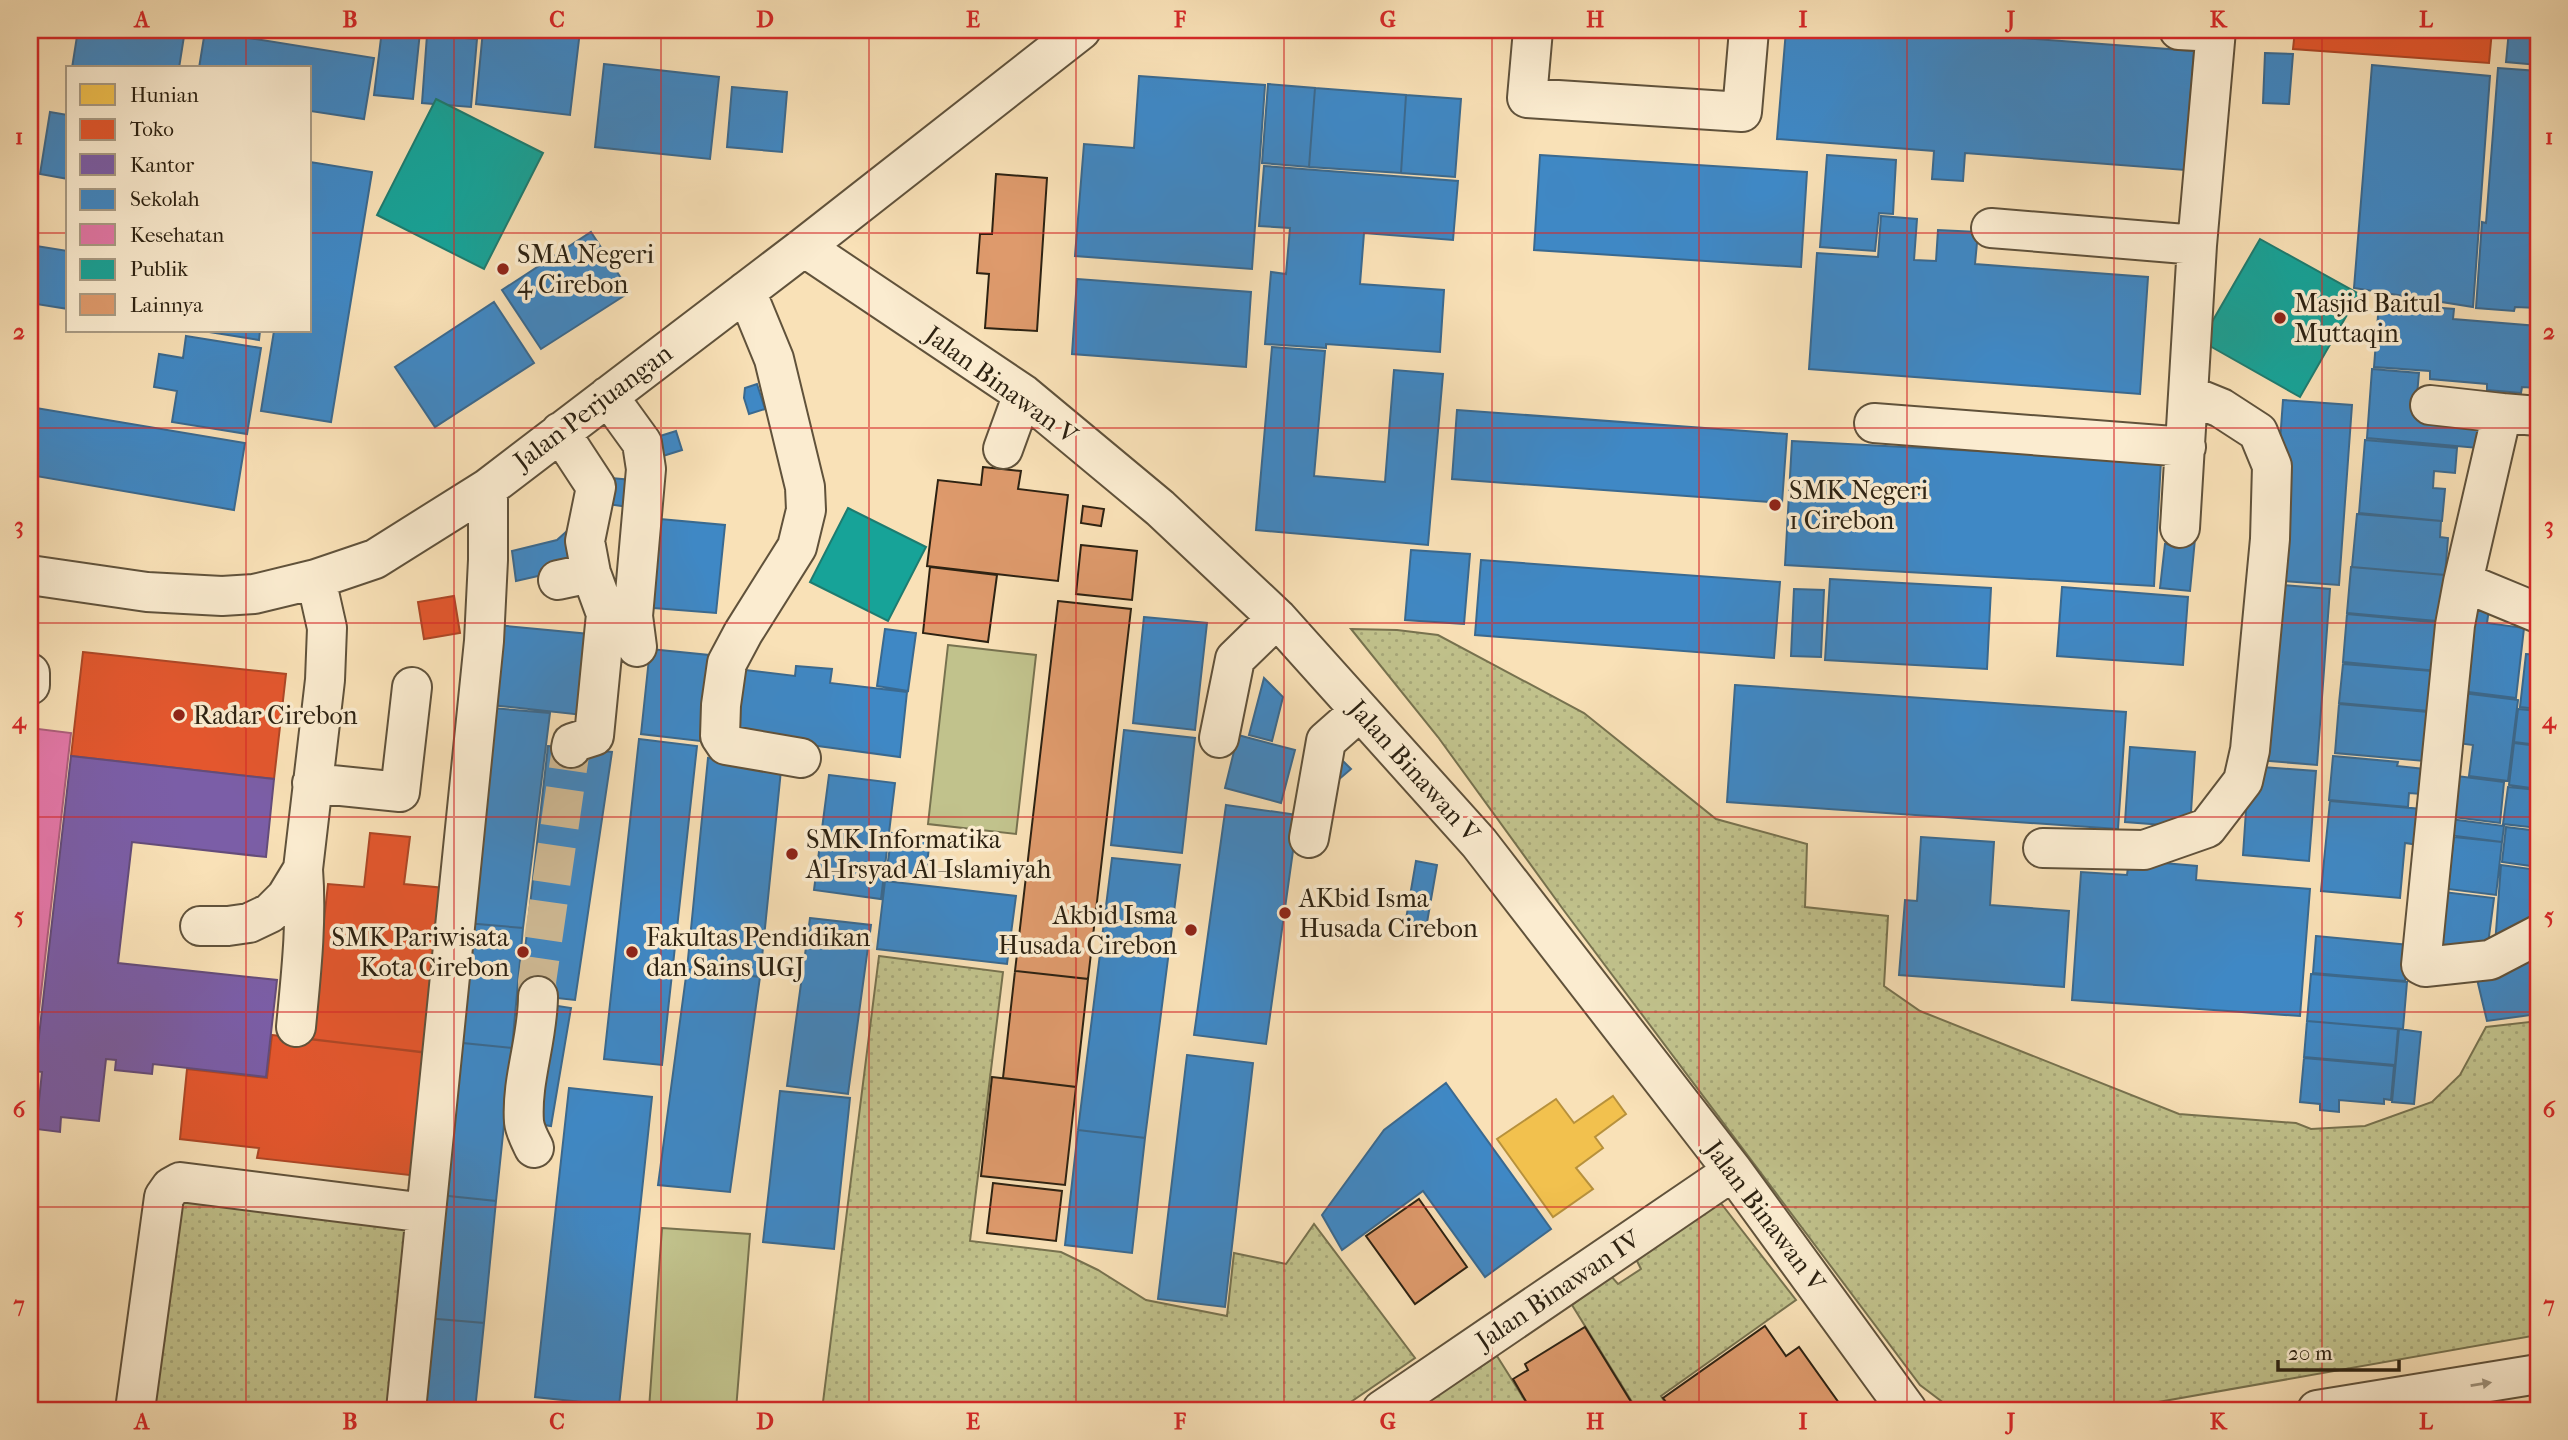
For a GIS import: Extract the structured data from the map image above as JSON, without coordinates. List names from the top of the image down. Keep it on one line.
{"streets":{"street":["Jalan Binawan V","Jalan Perjuangan","Jalan Binawan IV"]},"crossings":[["Jalan Binawan V","Jalan Perjuangan"],["Jalan Binawan V","Jalan Binawan IV"]],"places":["SMA Negeri 4 Cirebon","Masjid Baitul Muttaqin","SMK Negeri 1 Cirebon","Radar Cirebon","SMK Informatika Al-Irsyad Al-Islamiyah","AKbid Isma Husada Cirebon","Akbid Isma Husada Cirebon","SMK Pariwisata Kota Cirebon","Fakultas Pendidikan dan Sains UGJ"],"legend":["Hunian","Toko","Kantor","Sekolah","Kesehatan","Publik","Lainnya"],"scale_bar":"20 m","grid":{"columns":["A","B","C","D","E","F","G","H","I","J","K","L"],"rows":["1","2","3","4","5","6","7"]}}
